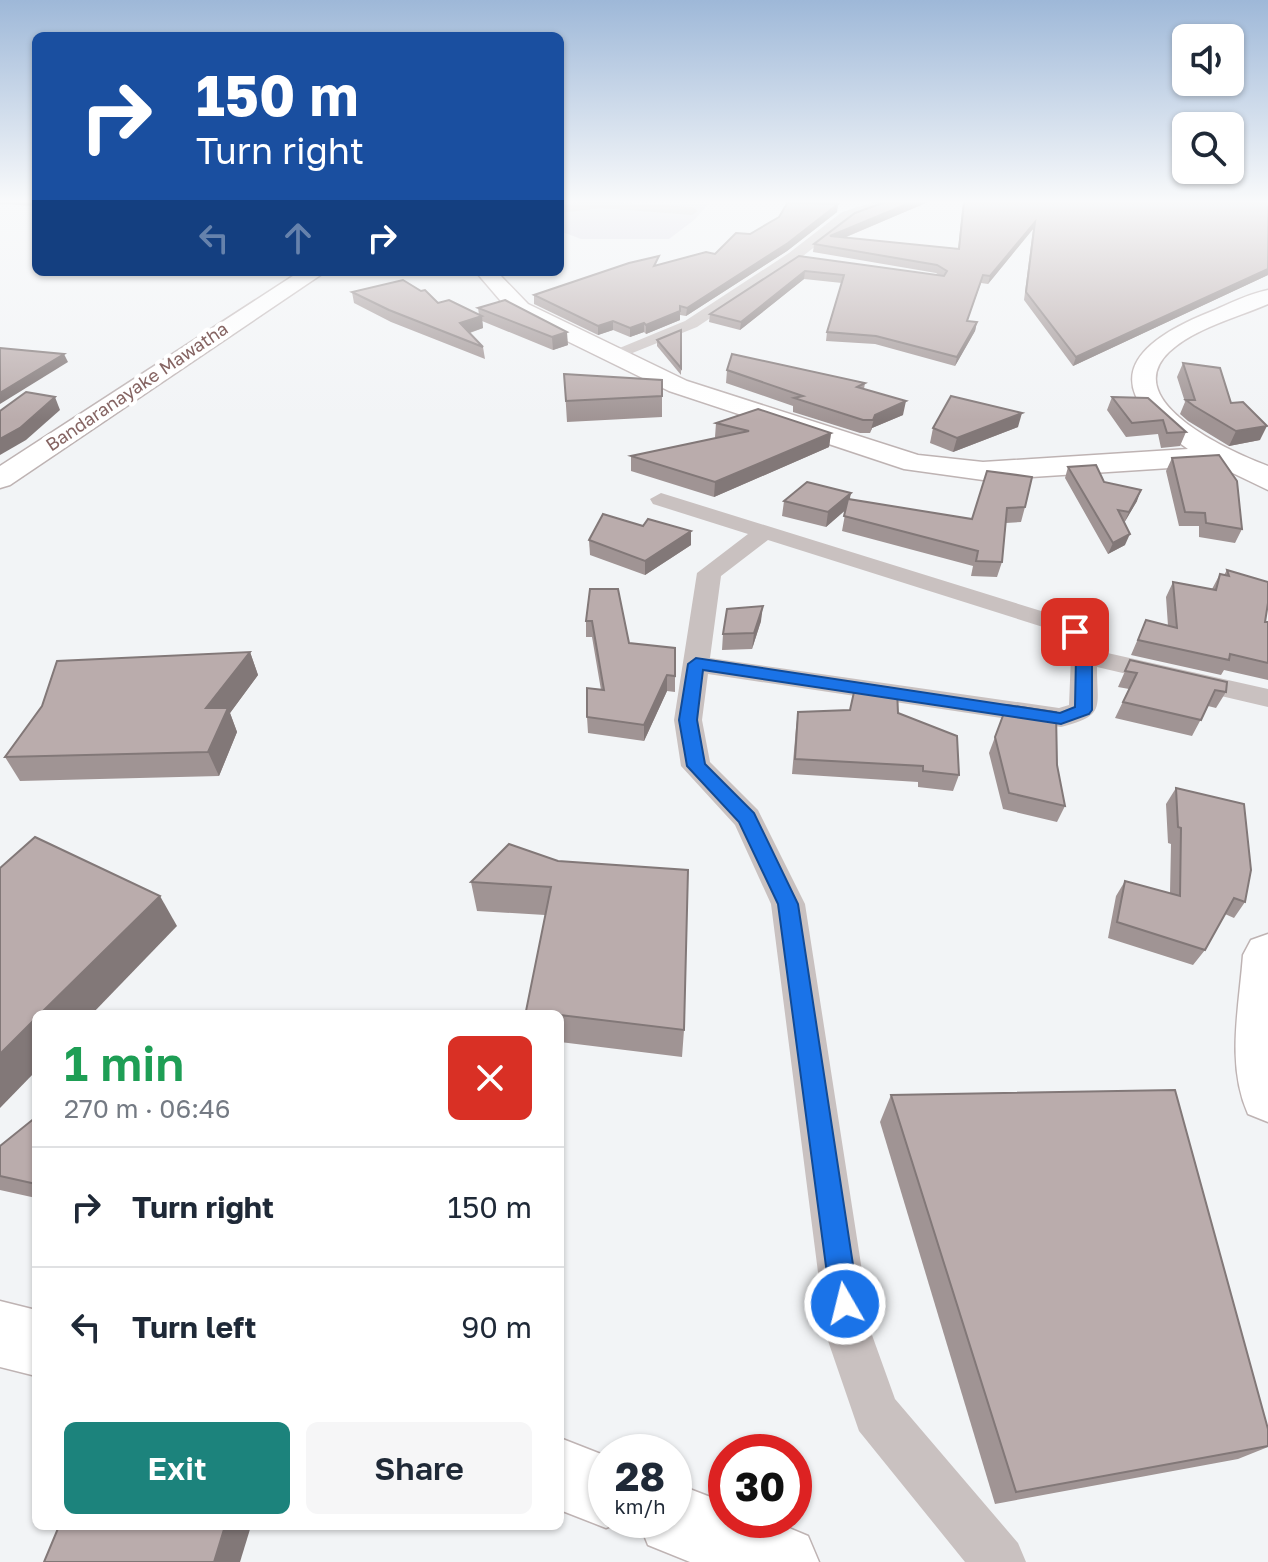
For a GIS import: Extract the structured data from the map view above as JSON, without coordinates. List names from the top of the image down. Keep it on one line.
{"streets":{"street":["Bandaranayake Mawatha"]},"page":{"turn":["150 m","Turn right"],"heading":["1 min","270 m · 06:46"],"list":[{"name":"Turn right","value":"150 m"},{"name":"Turn left","value":"90 m"}],"buttons":["Exit","Share"],"speed":"28 km/h","limit":"30"}}
